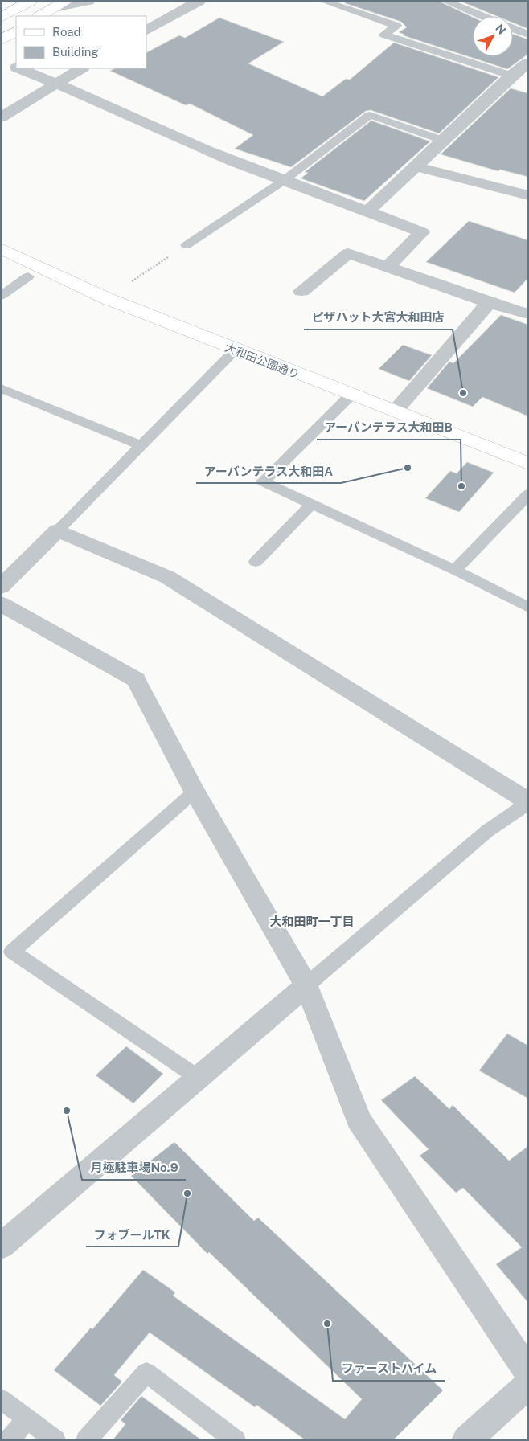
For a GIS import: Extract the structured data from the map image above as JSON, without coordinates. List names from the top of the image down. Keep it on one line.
{"streets":{"street":["大和田公園通り"]},"districts":["大和田町一丁目"],"places":["ピザハット大宮大和田店","アーバンテラス大和田A","アーバンテラス大和田B","月極駐車場No.9","フォブールTK","ファーストハイム"],"legend":["Road","Building"],"north":"top right"}
